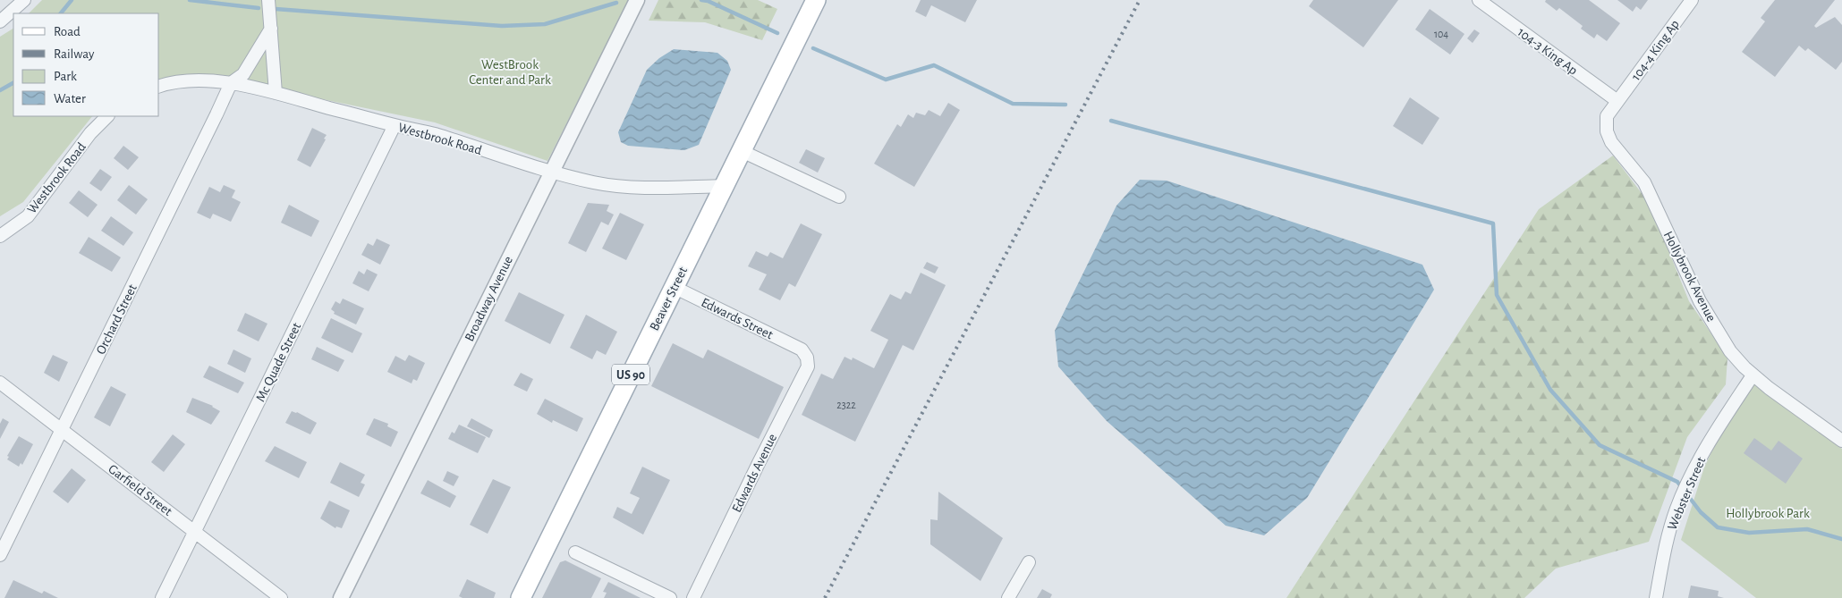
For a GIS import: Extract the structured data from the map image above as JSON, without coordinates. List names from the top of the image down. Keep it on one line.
{"streets":{"main road":["Beaver Street","US 90"],"street":["104-4 King Ap","104-3 King Ap","Westbrook Road","Hollybrook Avenue","Broadway Avenue","Edwards Street","Orchard Street","Mc Quade Street","Edwards Avenue","Garfield Street","Webster Street"]},"crossings":[["104-4 King Ap","104-3 King Ap"],["104-4 King Ap","Hollybrook Avenue"],["104-3 King Ap","Hollybrook Avenue"],["Westbrook Road","Broadway Avenue"],["Westbrook Road","Beaver Street"],["Westbrook Road","Orchard Street"],["Westbrook Road","Mc Quade Street"],["Hollybrook Avenue","Webster Street"],["Beaver Street","Edwards Street"],["Edwards Street","Edwards Avenue"],["Orchard Street","Garfield Street"],["Mc Quade Street","Garfield Street"]],"parks":["WestBrook Center and Park","Hollybrook Park"],"house_numbers":["104","2322"],"legend":["Road","Railway","Park","Water"]}
